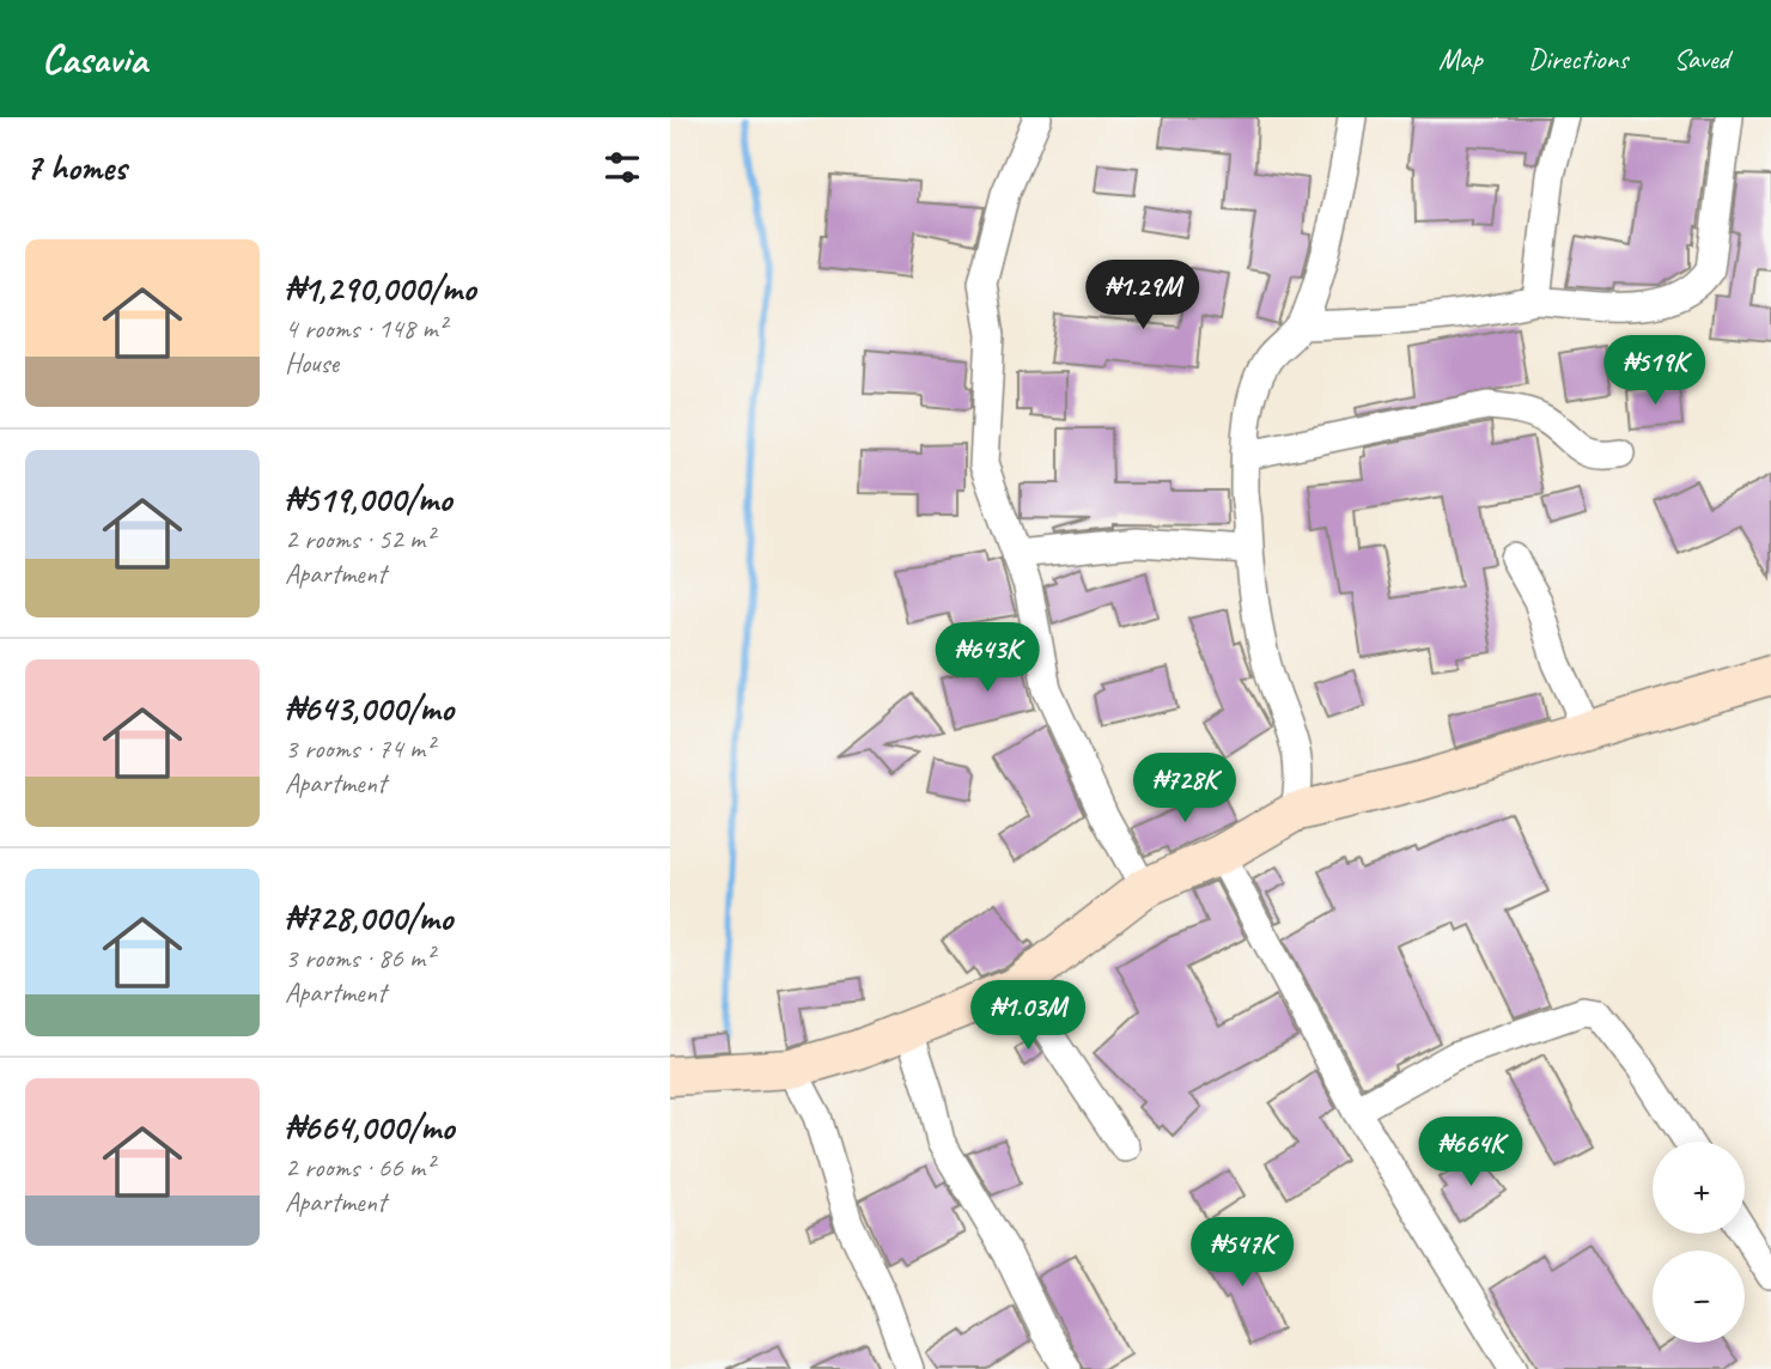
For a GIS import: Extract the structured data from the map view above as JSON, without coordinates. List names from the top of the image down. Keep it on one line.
{"page":{"header":"Casavia","nav":["Map","Directions","Saved"],"heading":"7 homes","list":[{"name":"₦1,290,000/mo","note":"4 rooms · 148 m² · House"},{"name":"₦519,000/mo","note":"2 rooms · 52 m² · Apartment"},{"name":"₦643,000/mo","note":"3 rooms · 74 m² · Apartment"},{"name":"₦728,000/mo","note":"3 rooms · 86 m² · Apartment"},{"name":"₦664,000/mo","note":"2 rooms · 66 m² · Apartment"}],"price":["₦1.29M","₦519K","₦643K","₦728K","₦1.03M","₦664K","₦547K"],"map_buttons":["+","−"]}}
